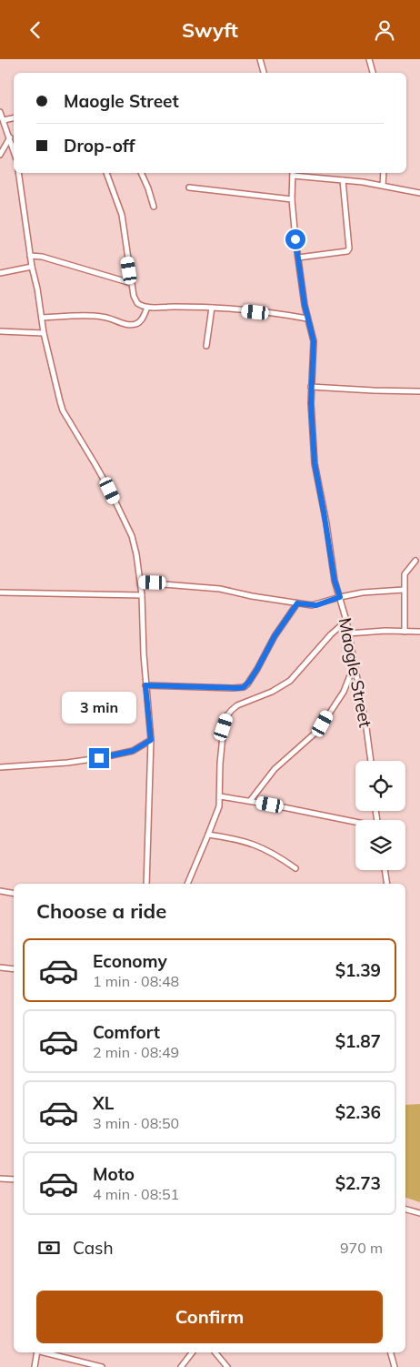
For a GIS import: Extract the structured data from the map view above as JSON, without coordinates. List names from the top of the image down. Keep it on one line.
{"streets":{"street":["Maogle Street"]},"page":{"header":"Swyft","banner":["Maogle Street","Drop-off"],"bubble":"3 min","heading":"Choose a ride","list":[{"name":"Economy","note":"1 min · 08:48","value":"$1.39"},{"name":"Comfort","note":"2 min · 08:49","value":"$1.87"},{"name":"XL","note":"3 min · 08:50","value":"$2.36"},{"name":"Moto","note":"4 min · 08:51","value":"$2.73"}],"pay":["Cash","970 m"],"buttons":"Confirm"}}
